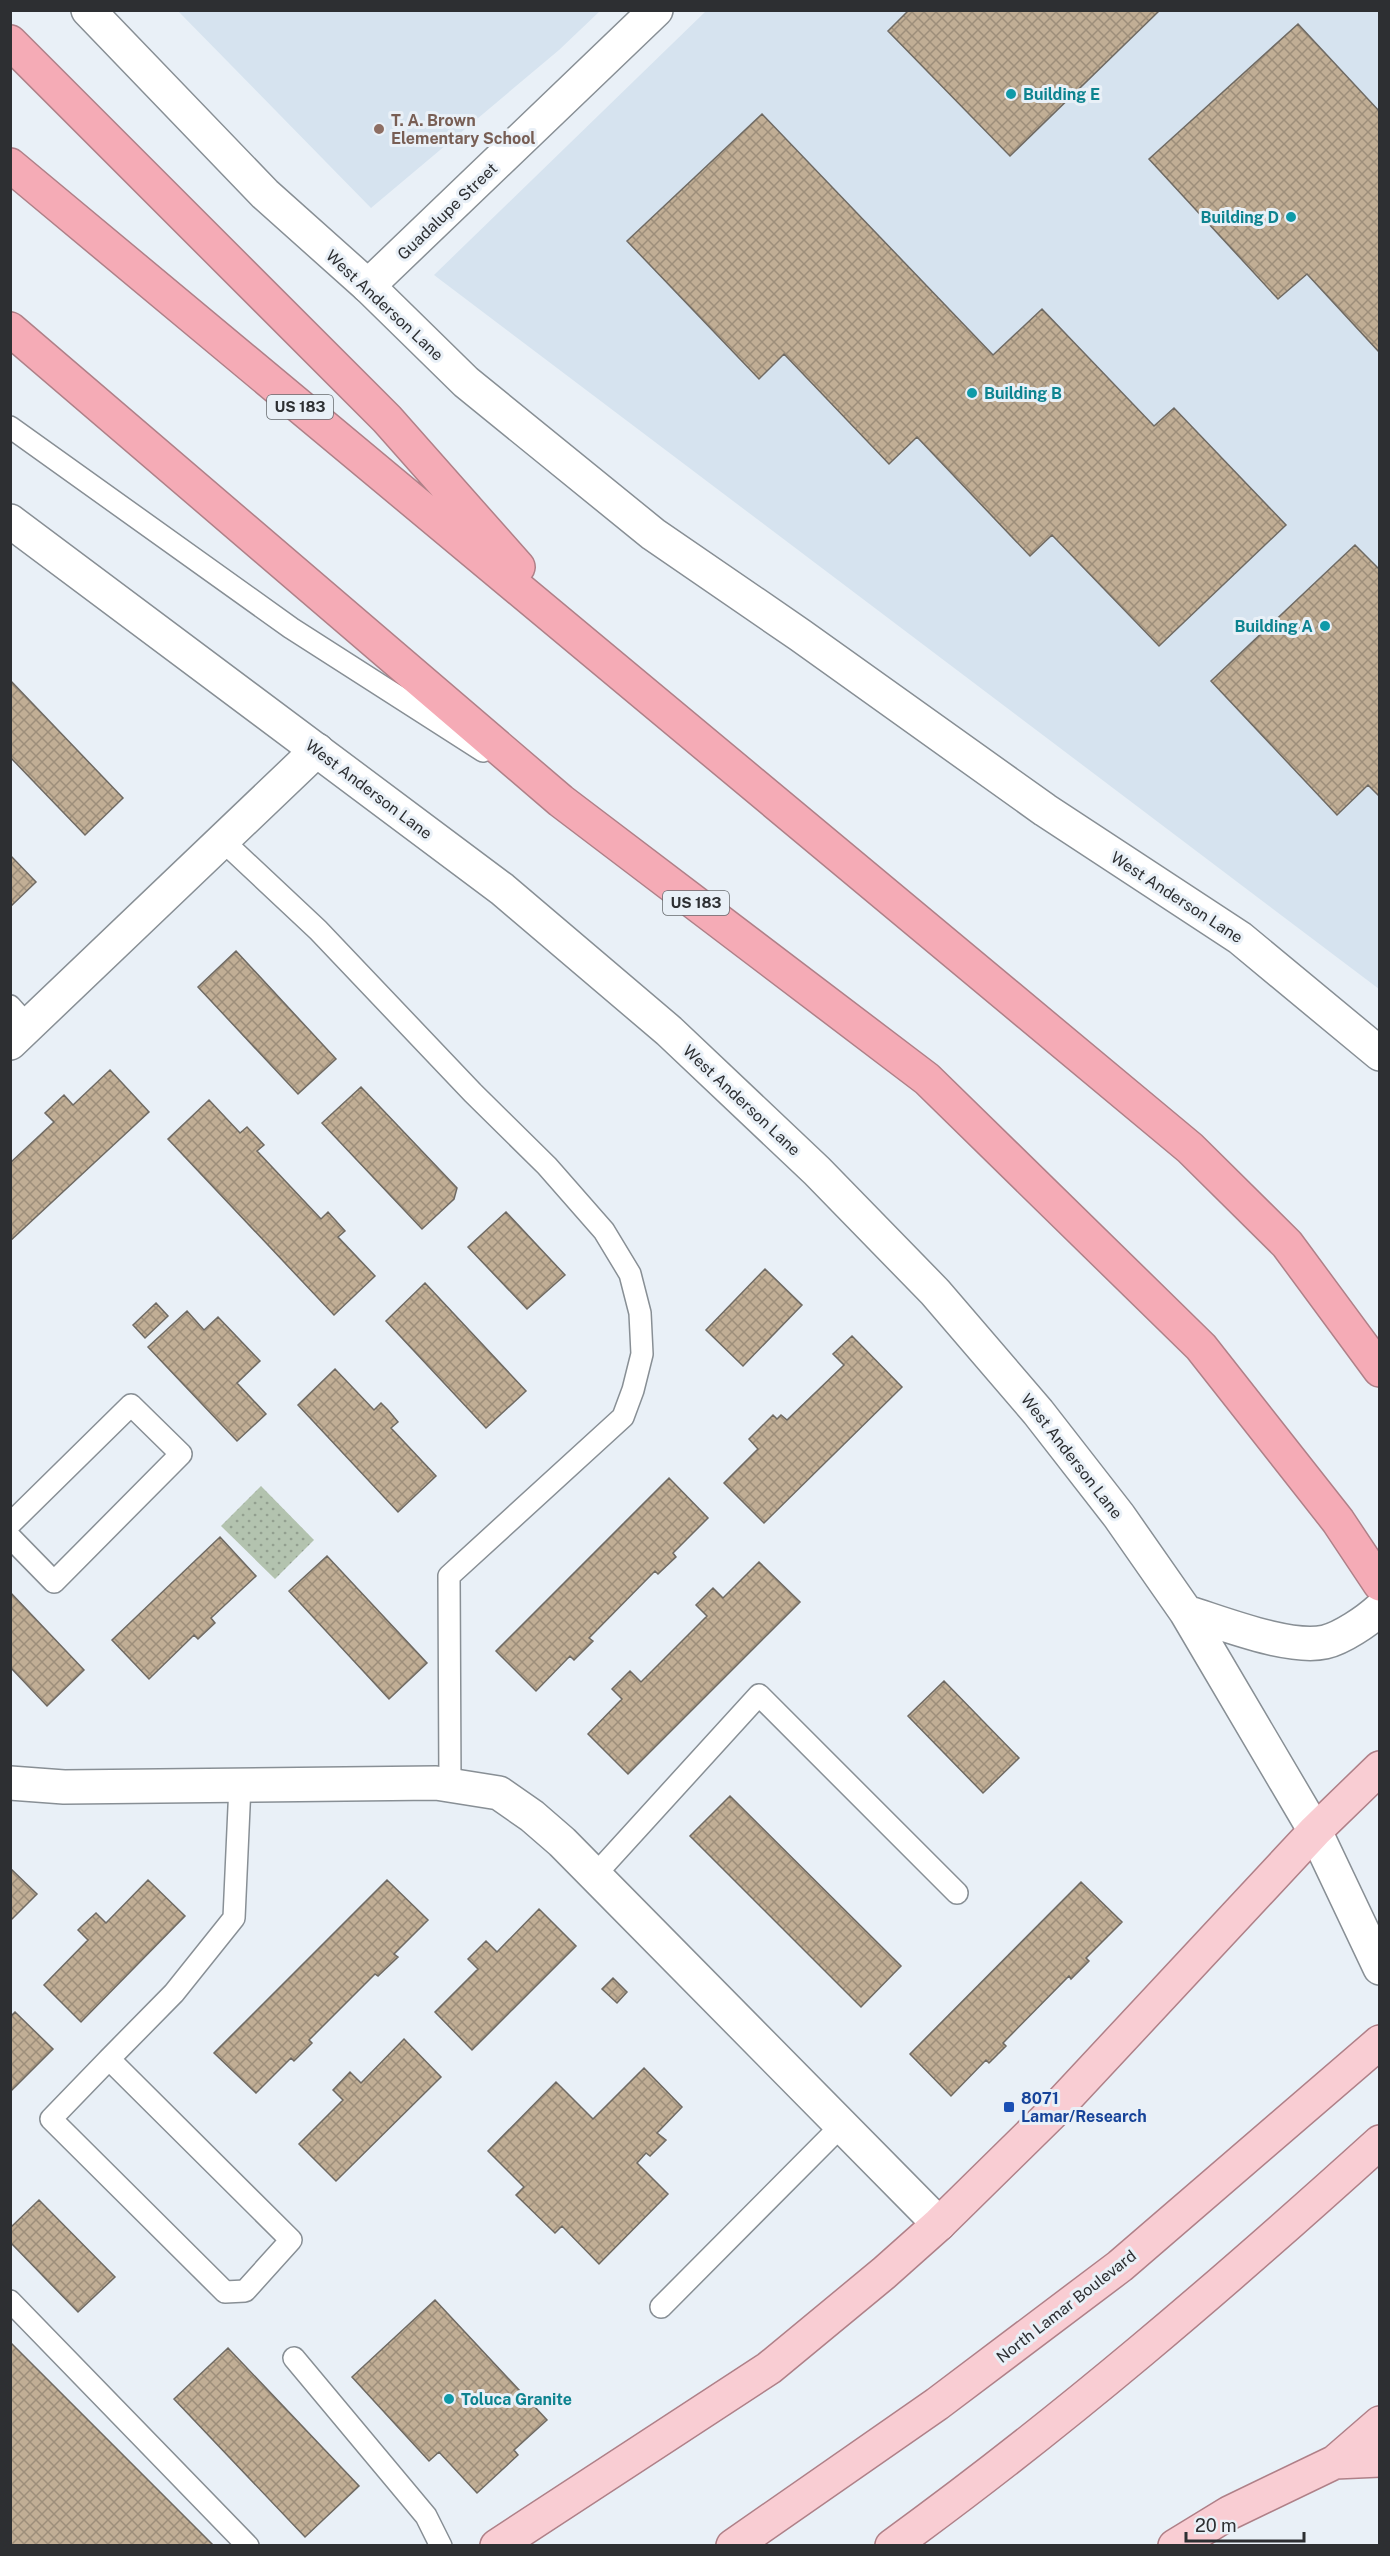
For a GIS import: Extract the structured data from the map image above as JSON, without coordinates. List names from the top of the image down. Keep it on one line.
{"streets":{"highway":["US 183"],"main road":["Guadalupe Street","West Anderson Lane","North Lamar Boulevard"]},"crossings":[["Guadalupe Street","West Anderson Lane"]],"places":{"other":["Building E","T. A. Brown Elementary School","Building D","Building B","Building A","Toluca Granite"],"transit":["8071 Lamar/Research"]},"scale_bar":"20 m"}
